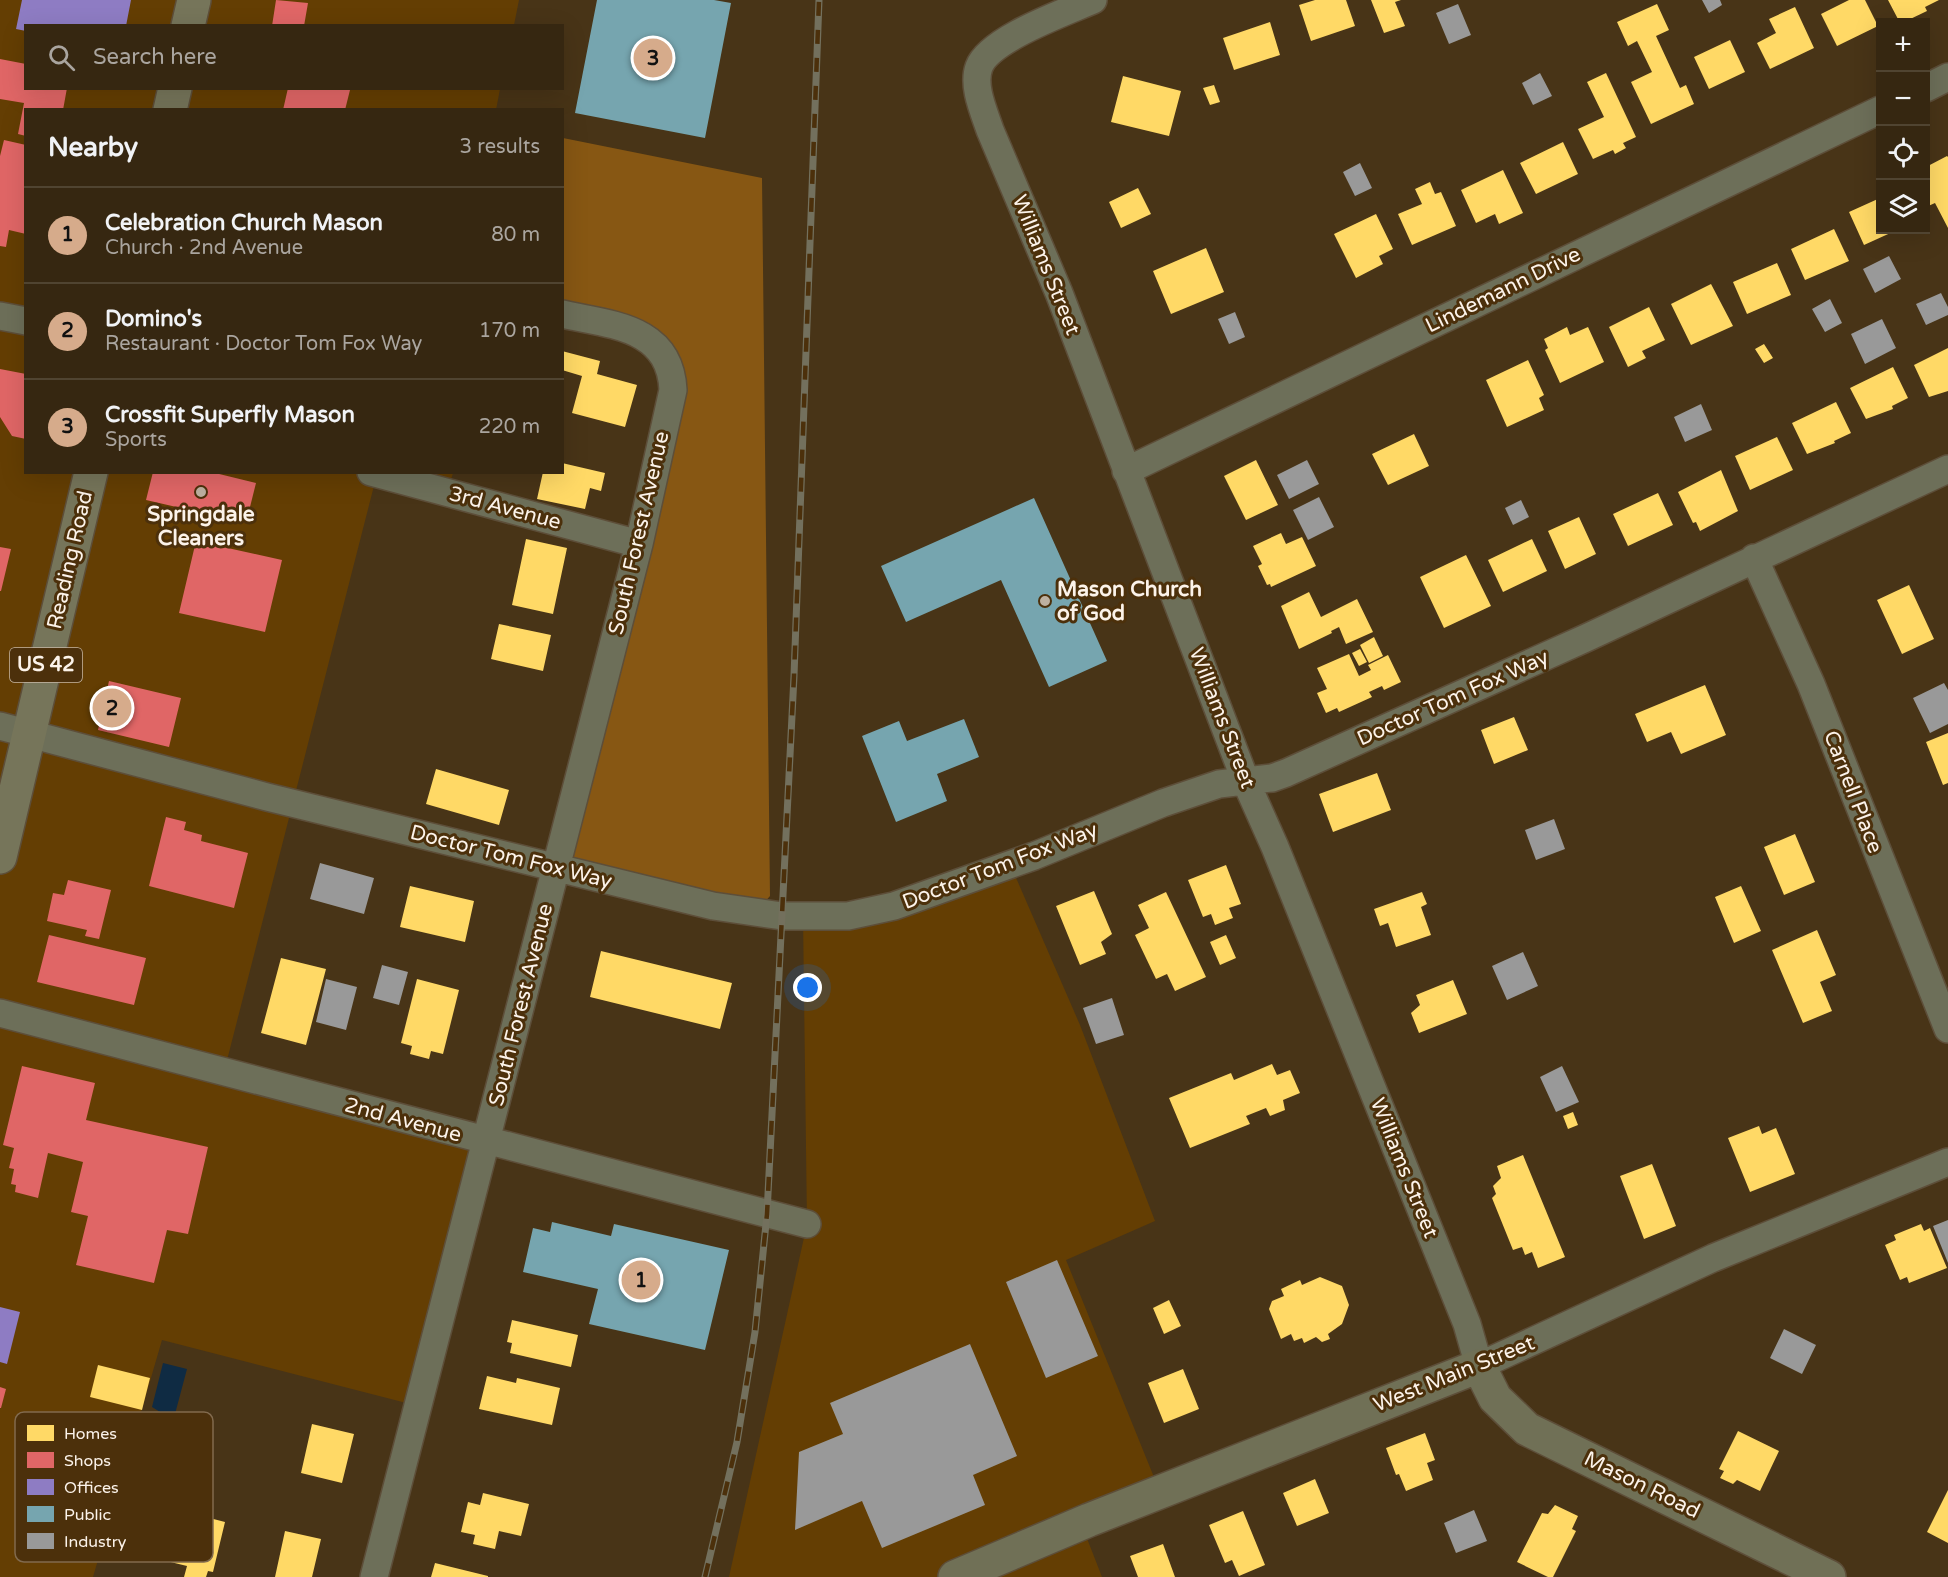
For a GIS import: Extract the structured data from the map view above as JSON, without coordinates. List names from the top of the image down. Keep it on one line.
{"streets":{"main road":["Reading Road","US 42","West Main Street","Mason Road"],"street":["Williams Street","Lindemann Drive","3rd Avenue","South Forest Avenue","Doctor Tom Fox Way","Carnell Place","2nd Avenue"]},"crossings":[["Williams Street","Lindemann Drive"],["Williams Street","Doctor Tom Fox Way"],["Williams Street","West Main Street"],["Williams Street","Mason Road"],["3rd Avenue","South Forest Avenue"],["South Forest Avenue","Doctor Tom Fox Way"],["South Forest Avenue","2nd Avenue"],["Reading Road","Doctor Tom Fox Way"],["Doctor Tom Fox Way","Carnell Place"],["West Main Street","Mason Road"]],"places":["Springdale Cleaners","Mason Church of God"],"legend":["Homes","Shops","Offices","Public","Industry"],"page":{"map_buttons":["+","−"],"search":"Search here","pins":["3","2","1"],"heading":["Nearby","3 results"],"list":[{"mark":"1","name":"Celebration Church Mason","note":"Church · 2nd Avenue","value":"80 m"},{"mark":"2","name":"Domino's","note":"Restaurant · Doctor Tom Fox Way","value":"170 m"},{"mark":"3","name":"Crossfit Superfly Mason","note":"Sports","value":"220 m"}]}}
